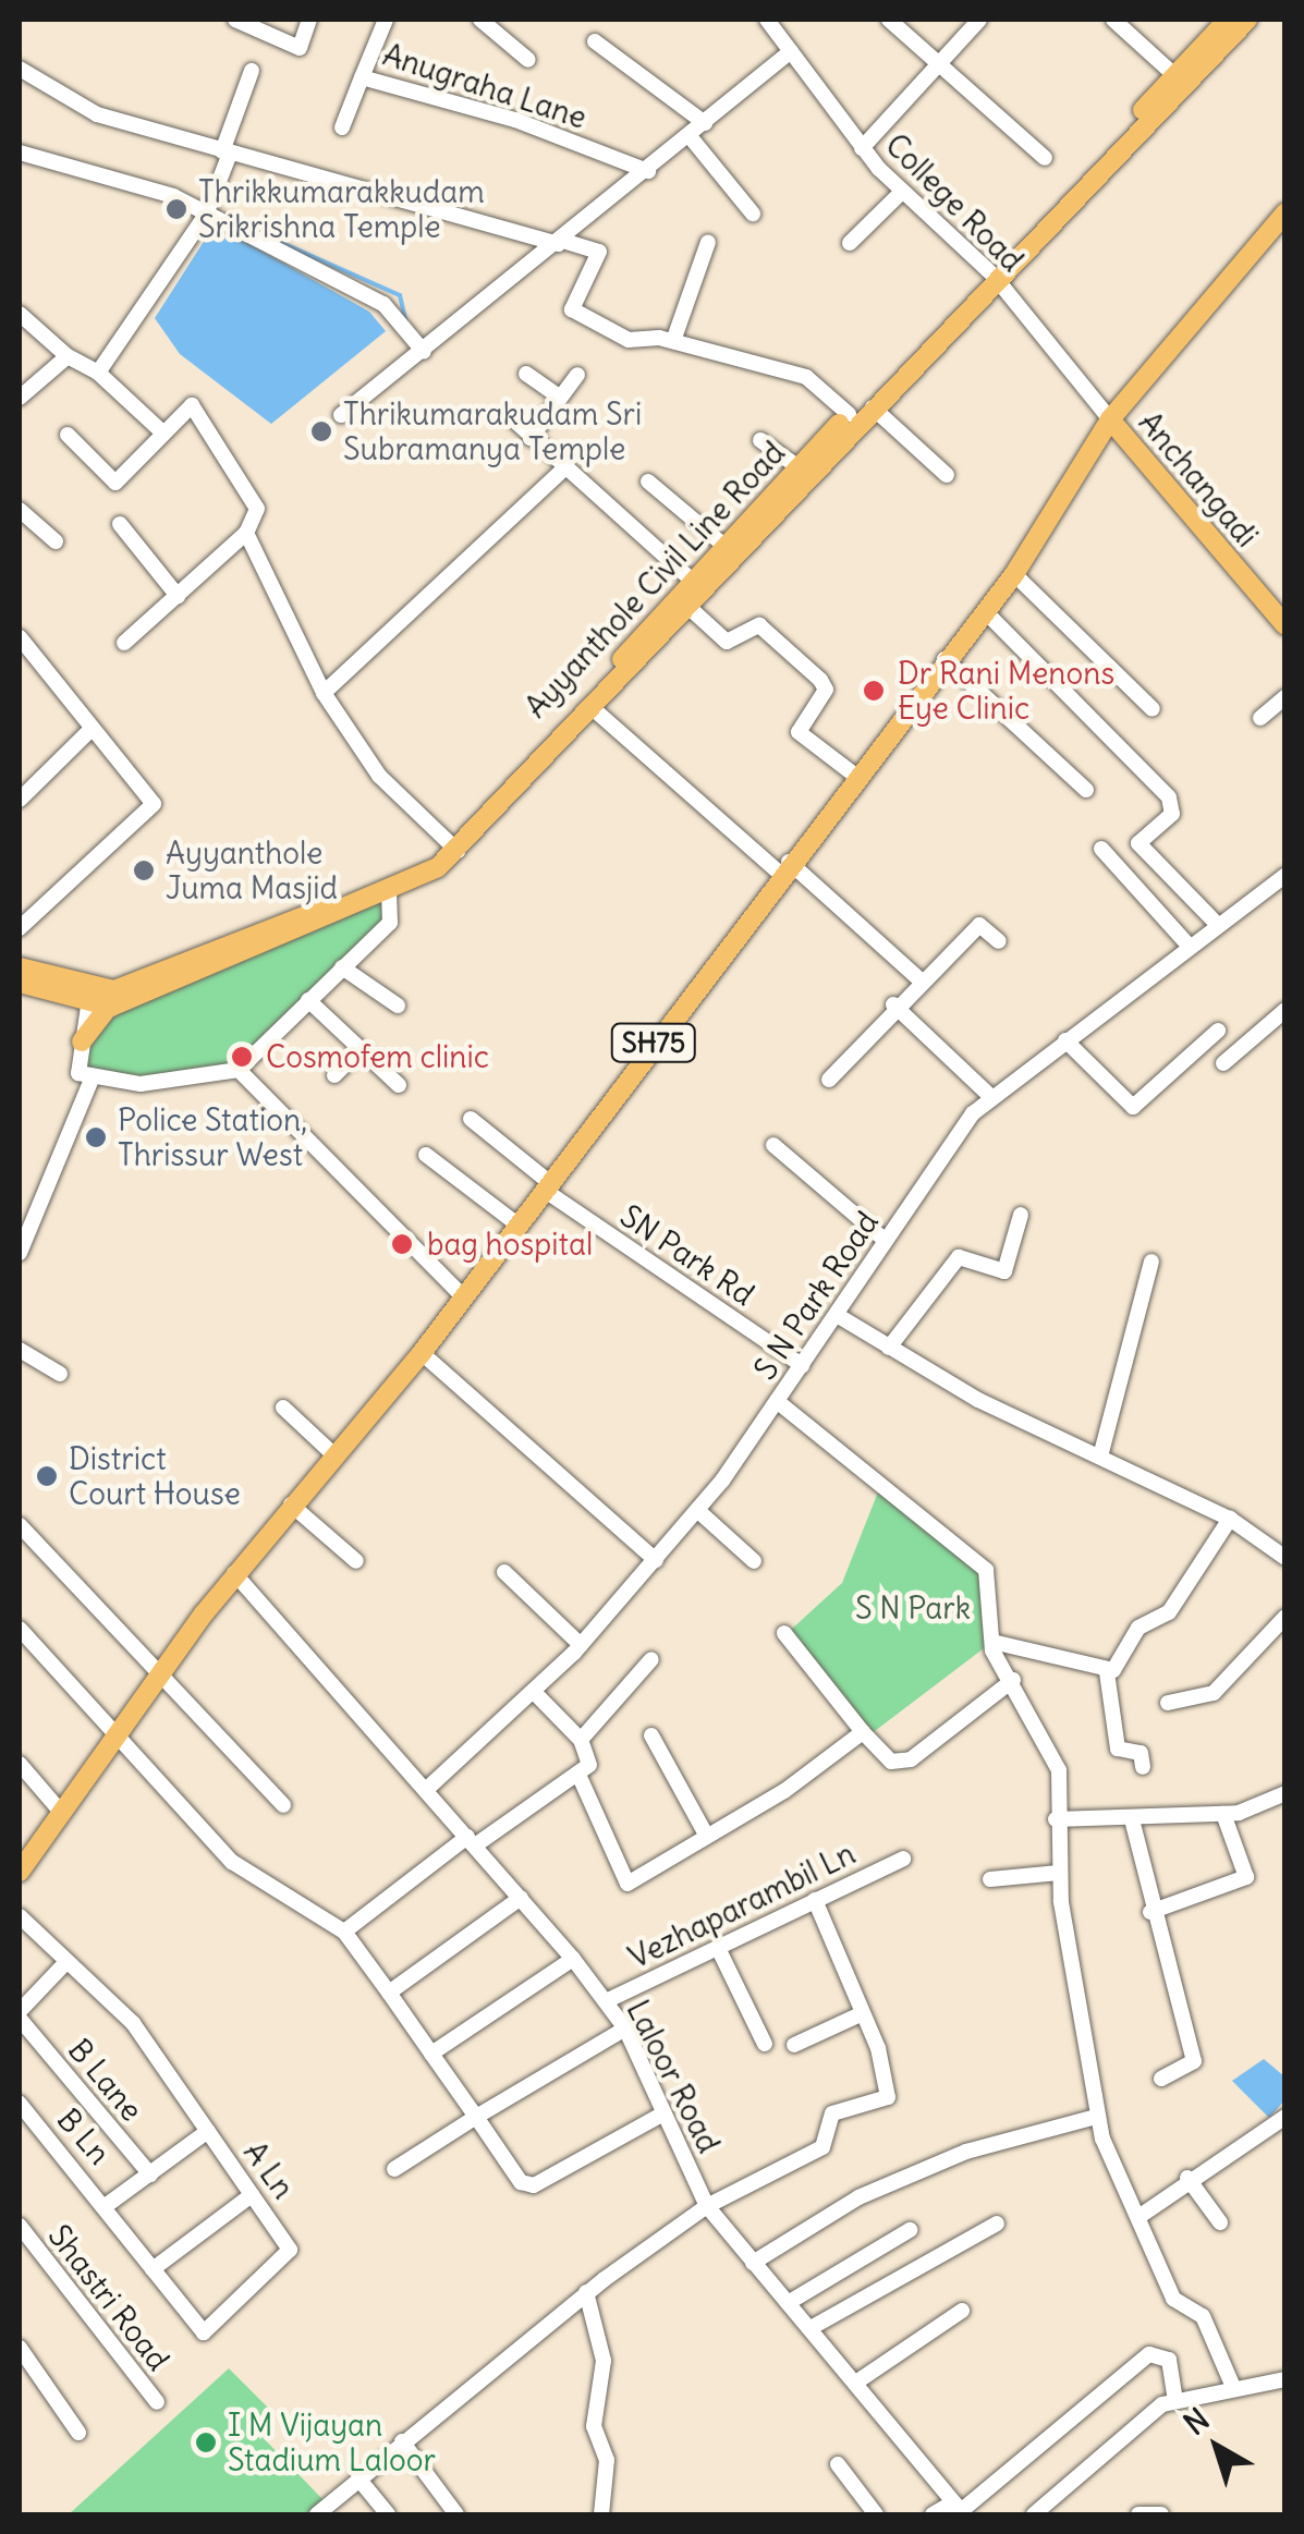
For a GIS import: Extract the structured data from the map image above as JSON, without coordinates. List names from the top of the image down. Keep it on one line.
{"streets":{"main road":["Anchangadi","Ayyanthole Civil Line Road","SH75"],"street":["Anugraha Lane","College Road","SN Park Rd","S N Park Road","Vezhaparambil Ln","Laloor Road","B Lane","B Ln","A Ln","Shastri Road"]},"crossings":[["College Road","Anchangadi"],["College Road","Ayyanthole Civil Line Road"],["College Road","SH75"],["Anchangadi","SH75"],["SH75","SN Park Rd"],["SH75","Laloor Road"],["SN Park Rd","S N Park Road"],["S N Park Road","Laloor Road"],["Vezhaparambil Ln","Laloor Road"],["B Ln","A Ln"]],"parks":["S N Park"],"places":["Thrikkumarakkudam Srikrishna Temple","Thrikumarakudam Sri Subramanya Temple","Dr Rani Menons Eye Clinic","Ayyanthole Juma Masjid","Cosmofem clinic","Police Station, Thrissur West","bag hospital","District Court House","I M Vijayan Stadium Laloor"],"north":"top left"}
